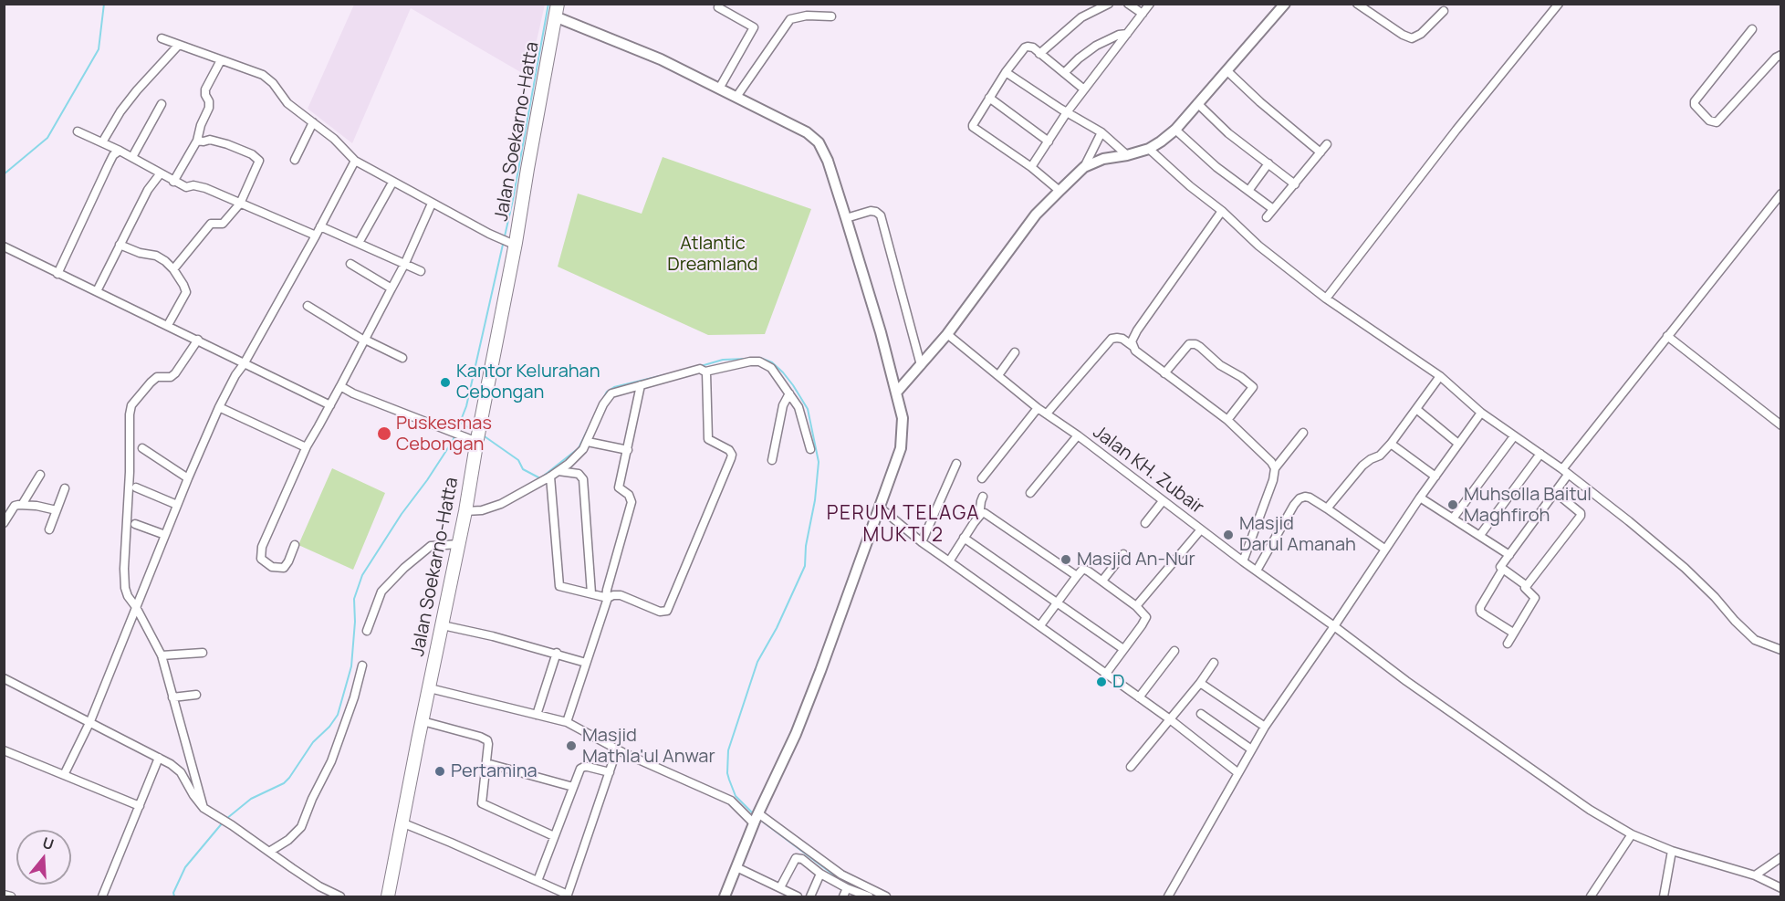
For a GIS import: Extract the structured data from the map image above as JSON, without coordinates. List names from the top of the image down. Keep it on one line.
{"streets":{"main road":["Jalan Soekarno-Hatta"],"street":["Jalan KH. Zubair"]},"districts":["PERUM TELAGA MUKTI 2"],"parks":["Atlantic Dreamland"],"places":["Kantor Kelurahan Cebongan","Puskesmas Cebongan","Muhsolla Baitul Maghfiroh","Masjid Darul Amanah","Masjid An-Nur","D","Masjid Mathla'ul Anwar","Pertamina"],"north":"top"}
